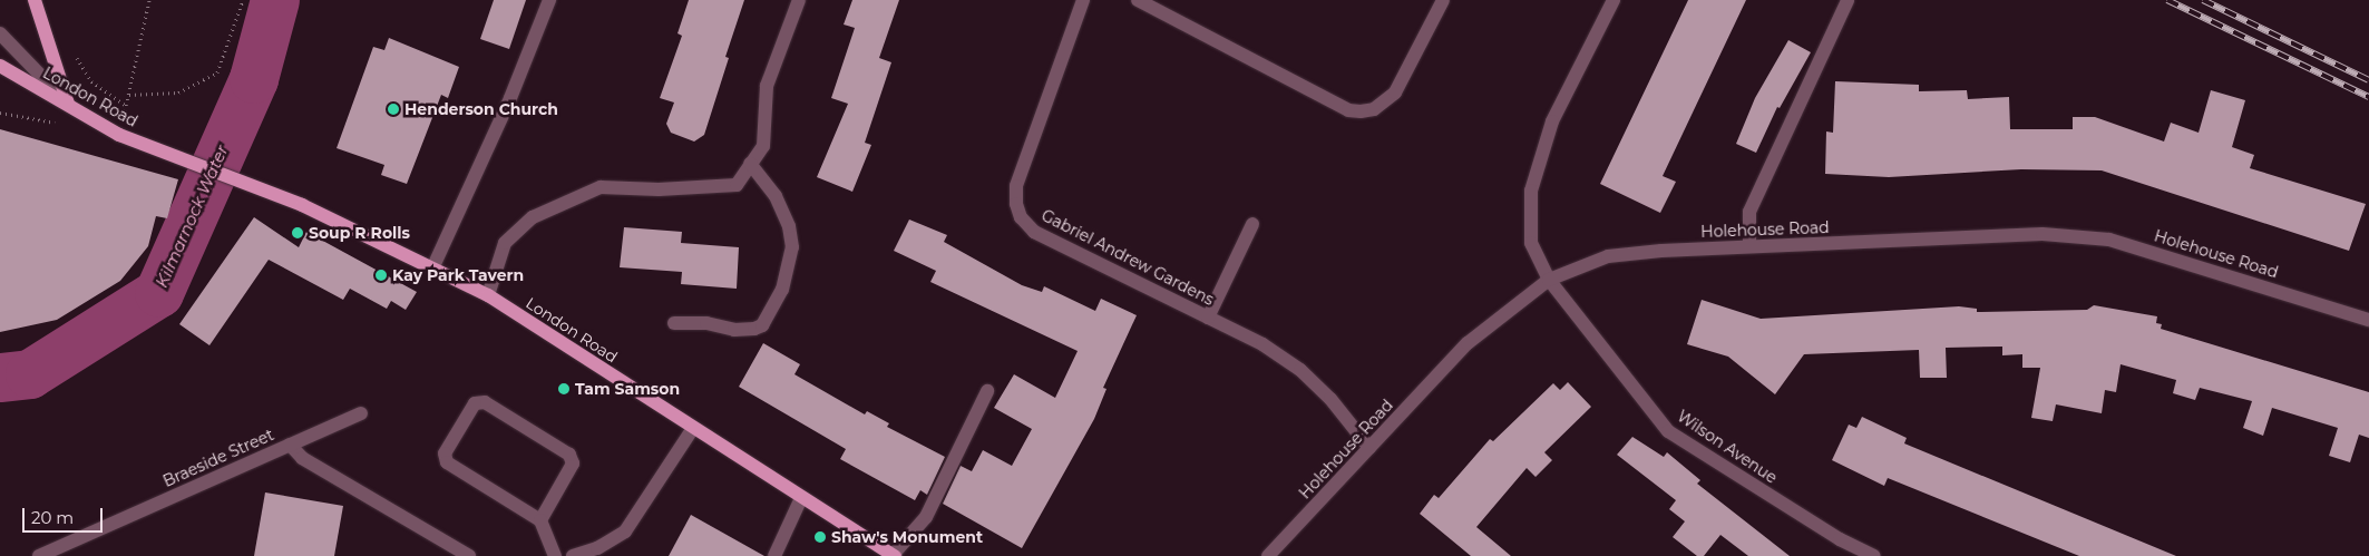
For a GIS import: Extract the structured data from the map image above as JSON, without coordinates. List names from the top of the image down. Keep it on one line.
{"streets":{"main road":["London Road"],"street":["Holehouse Road","Gabriel Andrew Gardens","Wilson Avenue","Braeside Street"]},"crossings":[["Holehouse Road","Gabriel Andrew Gardens"],["Holehouse Road","Wilson Avenue"]],"water":["Kilmarnock Water"],"places":["Henderson Church","Soup R Rolls","Kay Park Tavern","Tam Samson","Shaw's Monument"],"scale_bar":"20 m"}
